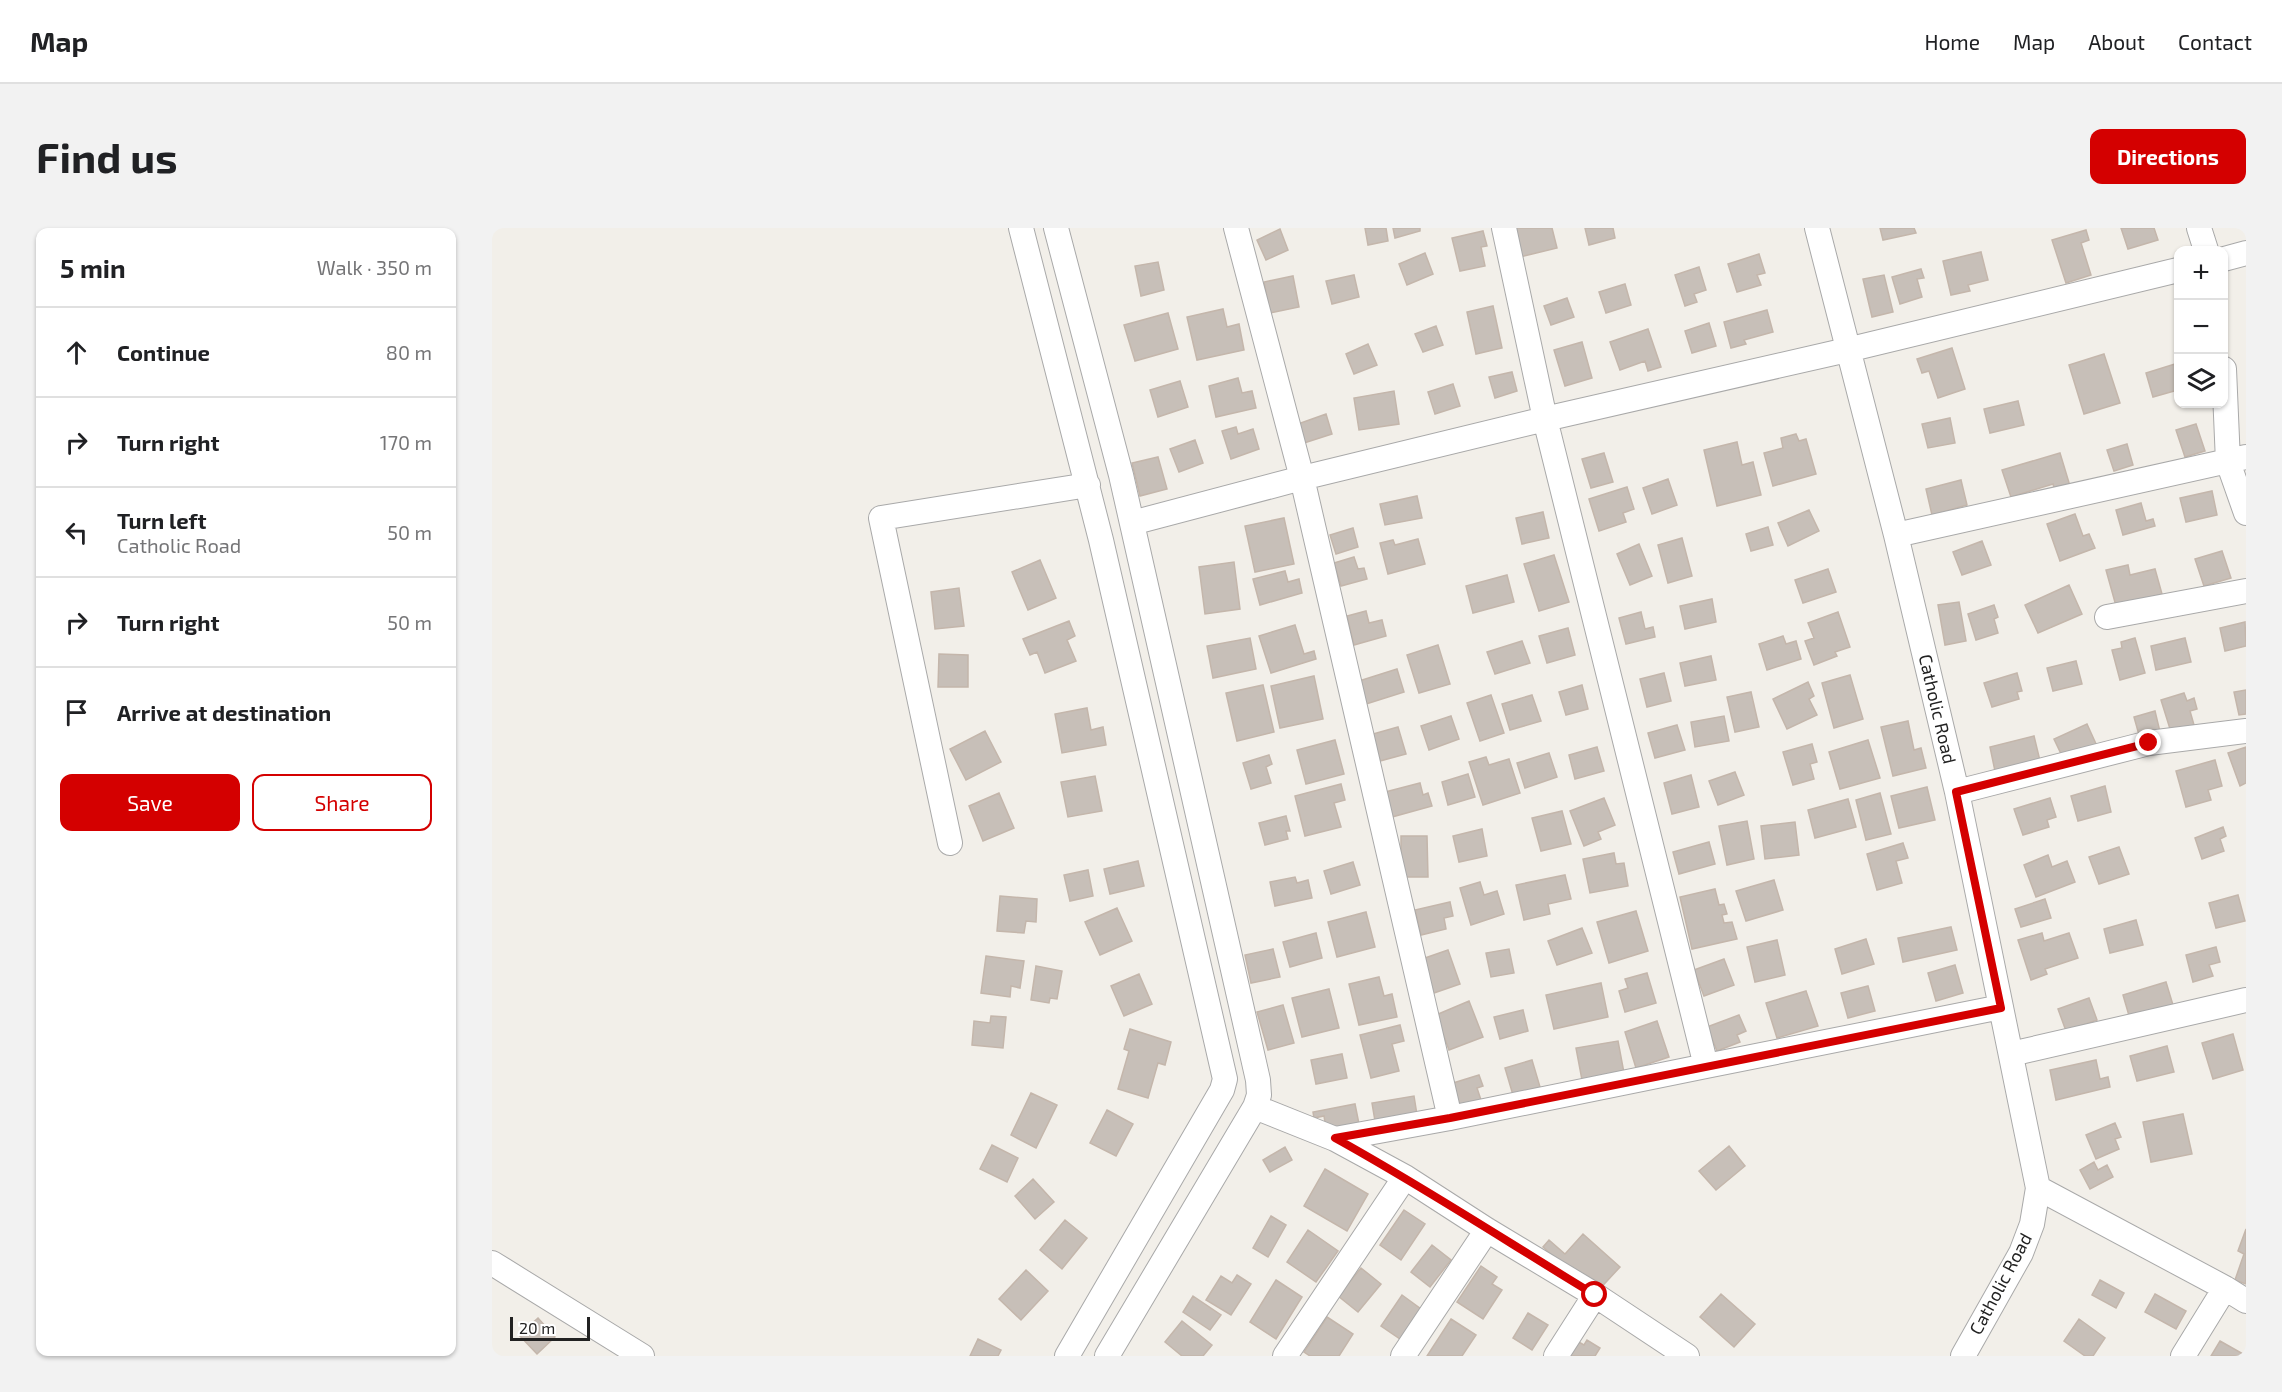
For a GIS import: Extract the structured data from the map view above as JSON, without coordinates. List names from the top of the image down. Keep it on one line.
{"streets":{"street":["Catholic Road"]},"scale_bar":"20 m","page":{"header":"Map","nav":["Home","Map","About","Contact"],"buttons":["Directions",["Save","Share"]],"title":"Find us","heading":["5 min","Walk · 350 m"],"map_buttons":["+","−"],"list":[["Continue","80 m"],["Turn right","170 m"],["Turn left","Catholic Road","50 m"],["Turn right","50 m"],"Arrive at destination"],"scale":"20 m"}}
